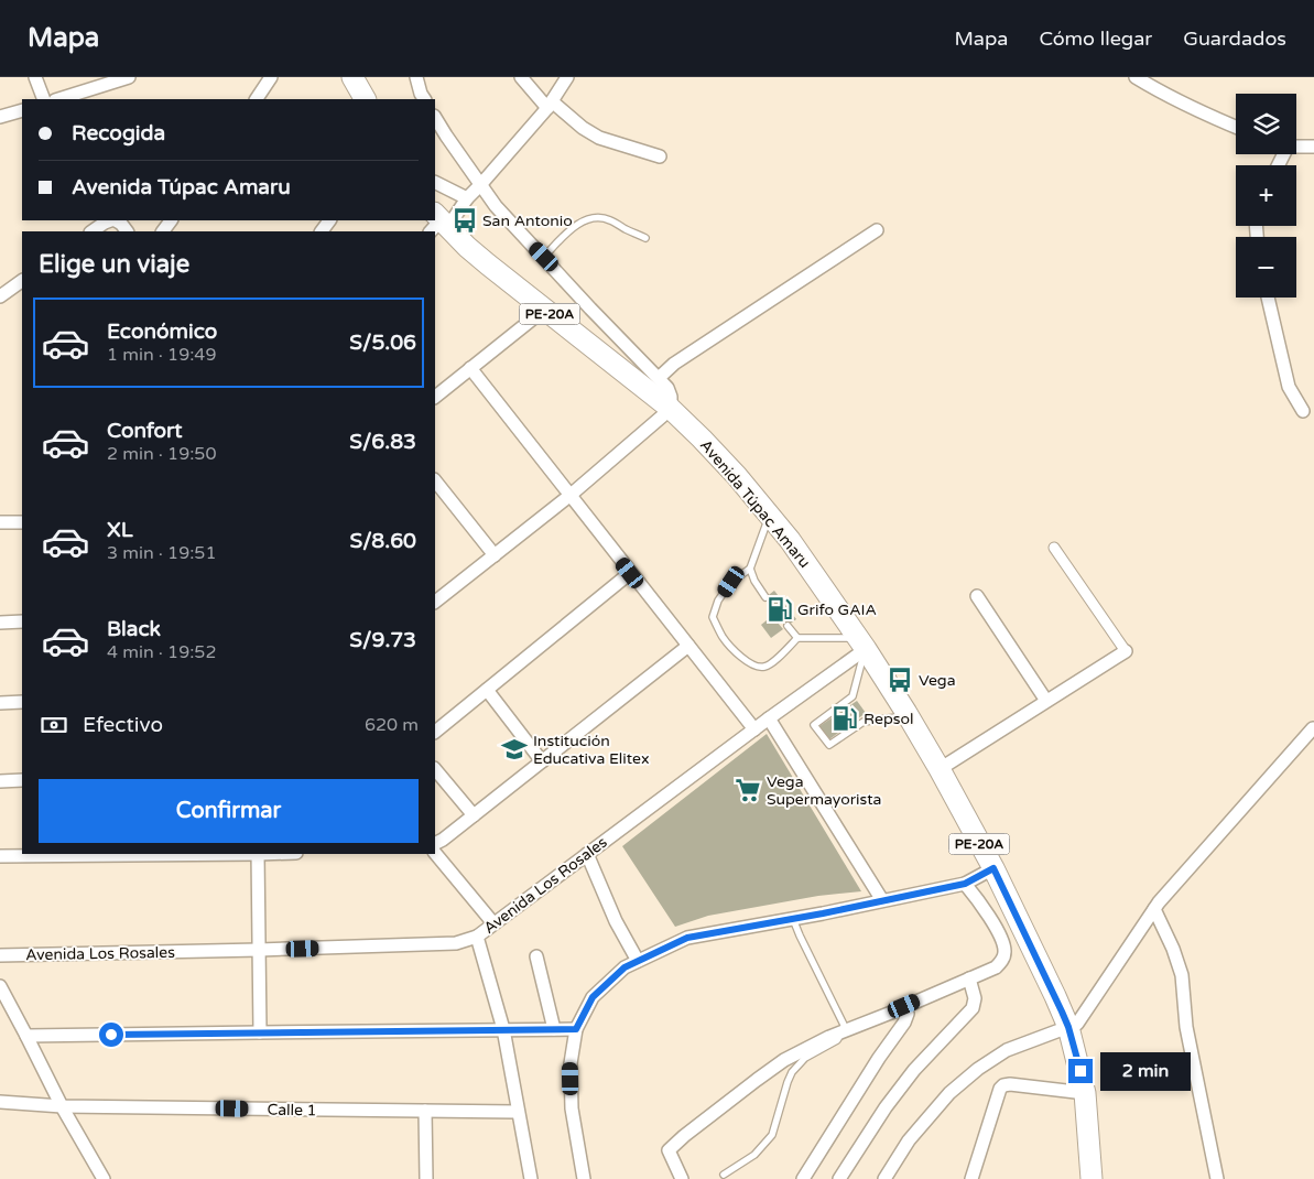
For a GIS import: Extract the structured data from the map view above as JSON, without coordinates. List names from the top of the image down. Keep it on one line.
{"streets":{"highway":["PE-20A","Avenida Túpac Amaru"],"street":["Avenida Los Rosales","Calle 1"]},"crossings":[["Avenida Túpac Amaru","Avenida Los Rosales"]],"places":{"bus stop":["San Antonio","Vega"],"fuel station":["Grifo GAIA","Repsol"],"school or university":["Institución Educativa Elitex"],"supermarket":["Vega Supermayorista"]},"page":{"header":"Mapa","nav":["Mapa","Cómo llegar","Guardados"],"map_buttons":["+","−"],"banner":["Recogida","Avenida Túpac Amaru"],"heading":"Elige un viaje","list":[{"name":"Económico","note":"1 min · 19:49","value":"S/5.06"},{"name":"Confort","note":"2 min · 19:50","value":"S/6.83"},{"name":"XL","note":"3 min · 19:51","value":"S/8.60"},{"name":"Black","note":"4 min · 19:52","value":"S/9.73"}],"pay":["Efectivo","620 m"],"buttons":"Confirmar","bubble":"2 min"}}
